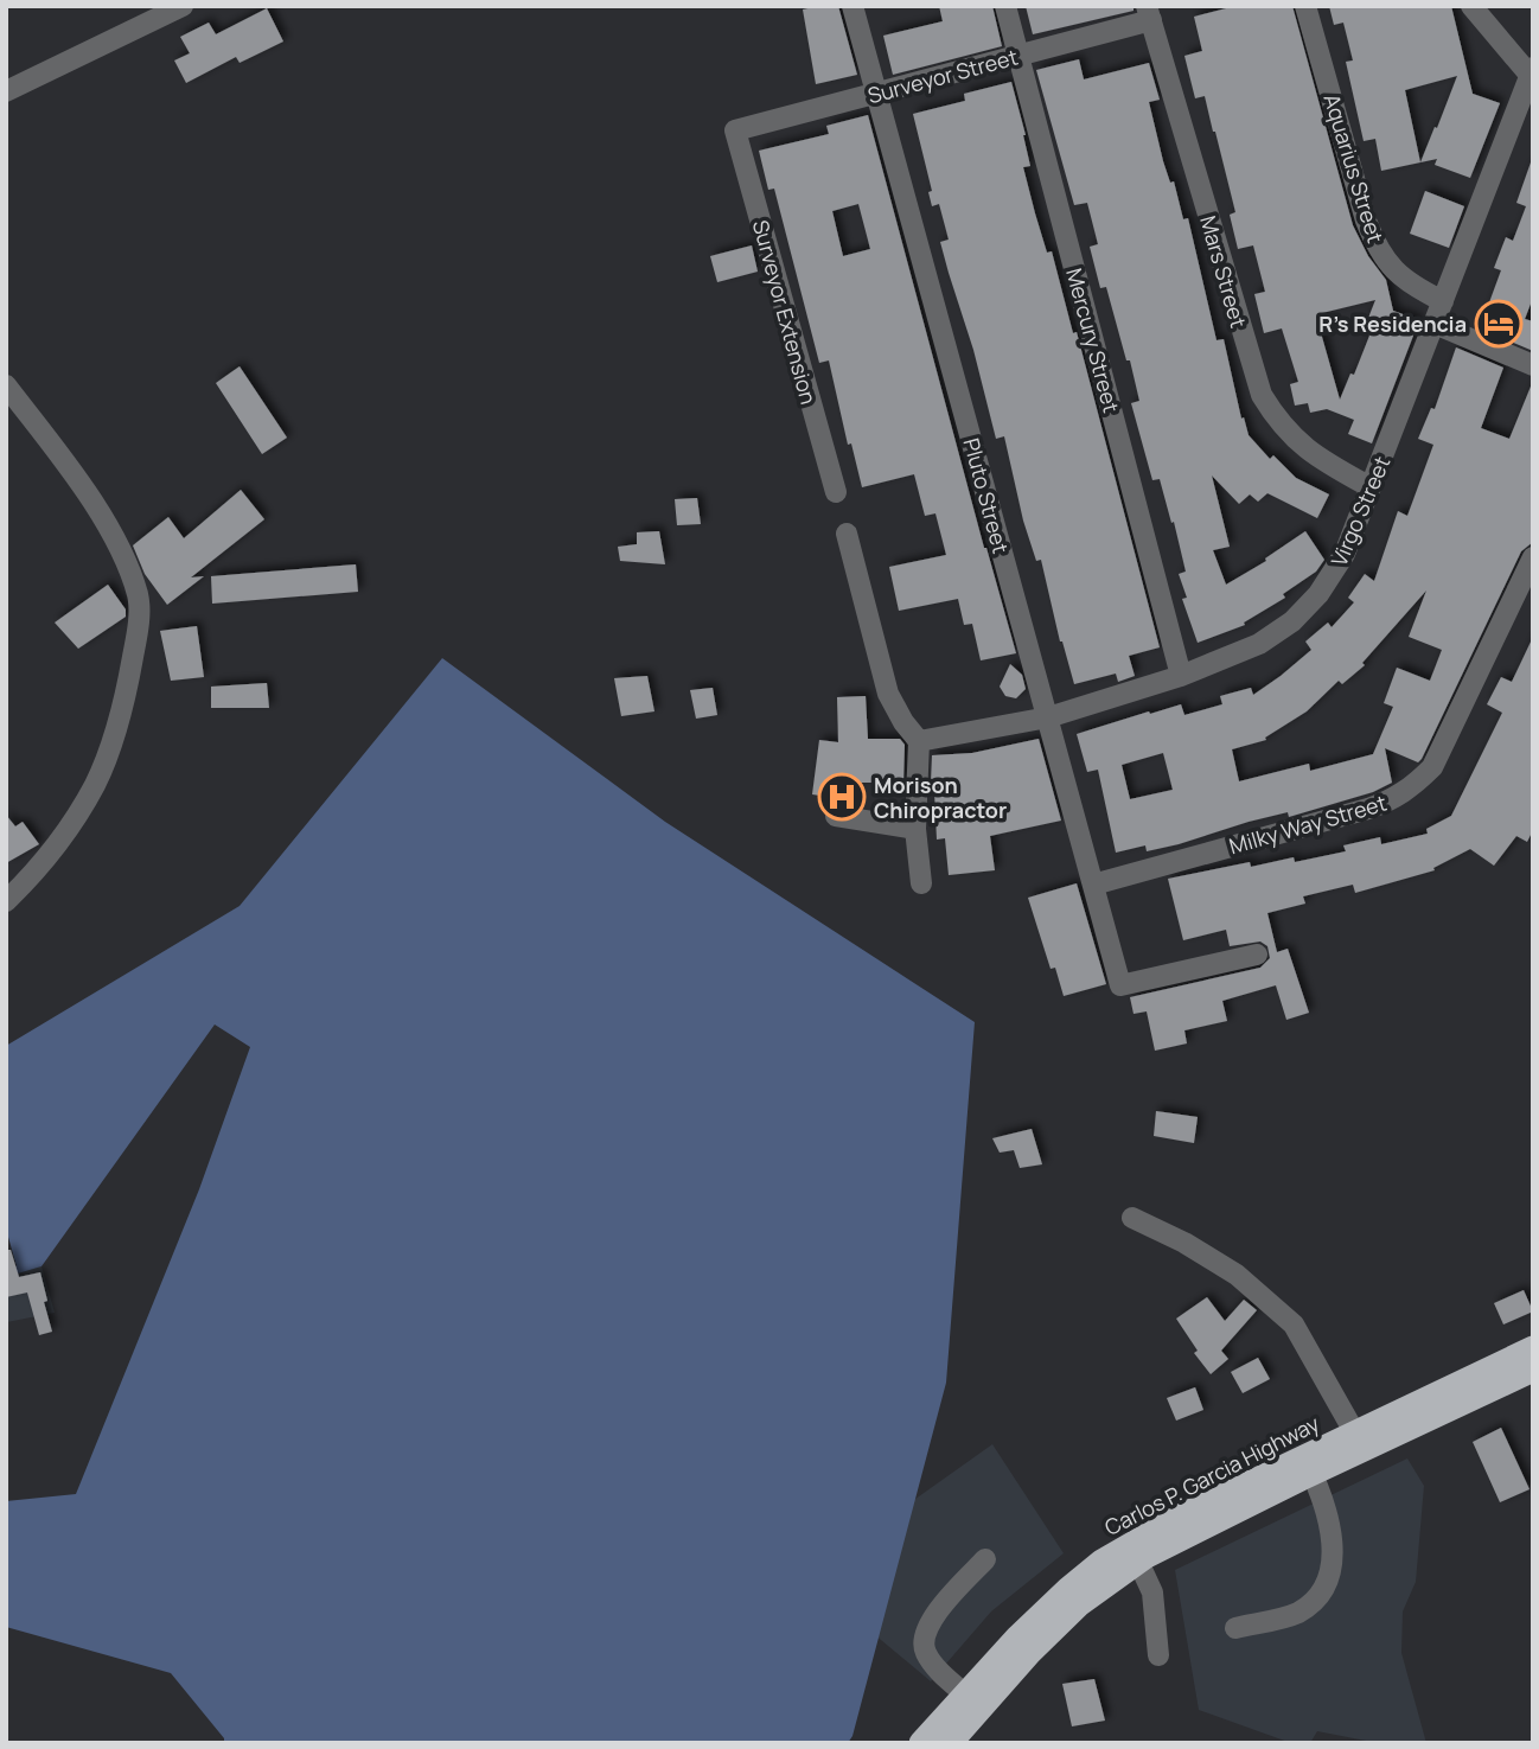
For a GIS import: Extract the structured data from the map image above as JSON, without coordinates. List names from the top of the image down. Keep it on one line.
{"streets":{"highway":["Carlos P. Garcia Highway"],"street":["Surveyor Street","Aquarius Street","Mars Street","Surveyor Extension","Mercury Street","Pluto Street","Virgo Street","Milky Way Street"]},"crossings":[["Surveyor Street","Mars Street"],["Surveyor Street","Surveyor Extension"],["Surveyor Street","Mercury Street"],["Surveyor Street","Pluto Street"],["Aquarius Street","Virgo Street"],["Mars Street","Virgo Street"],["Mercury Street","Virgo Street"],["Pluto Street","Virgo Street"],["Pluto Street","Milky Way Street"]],"places":{"hotel":["R's Residencia"],"hospital":["Morison Chiropractor"]}}
